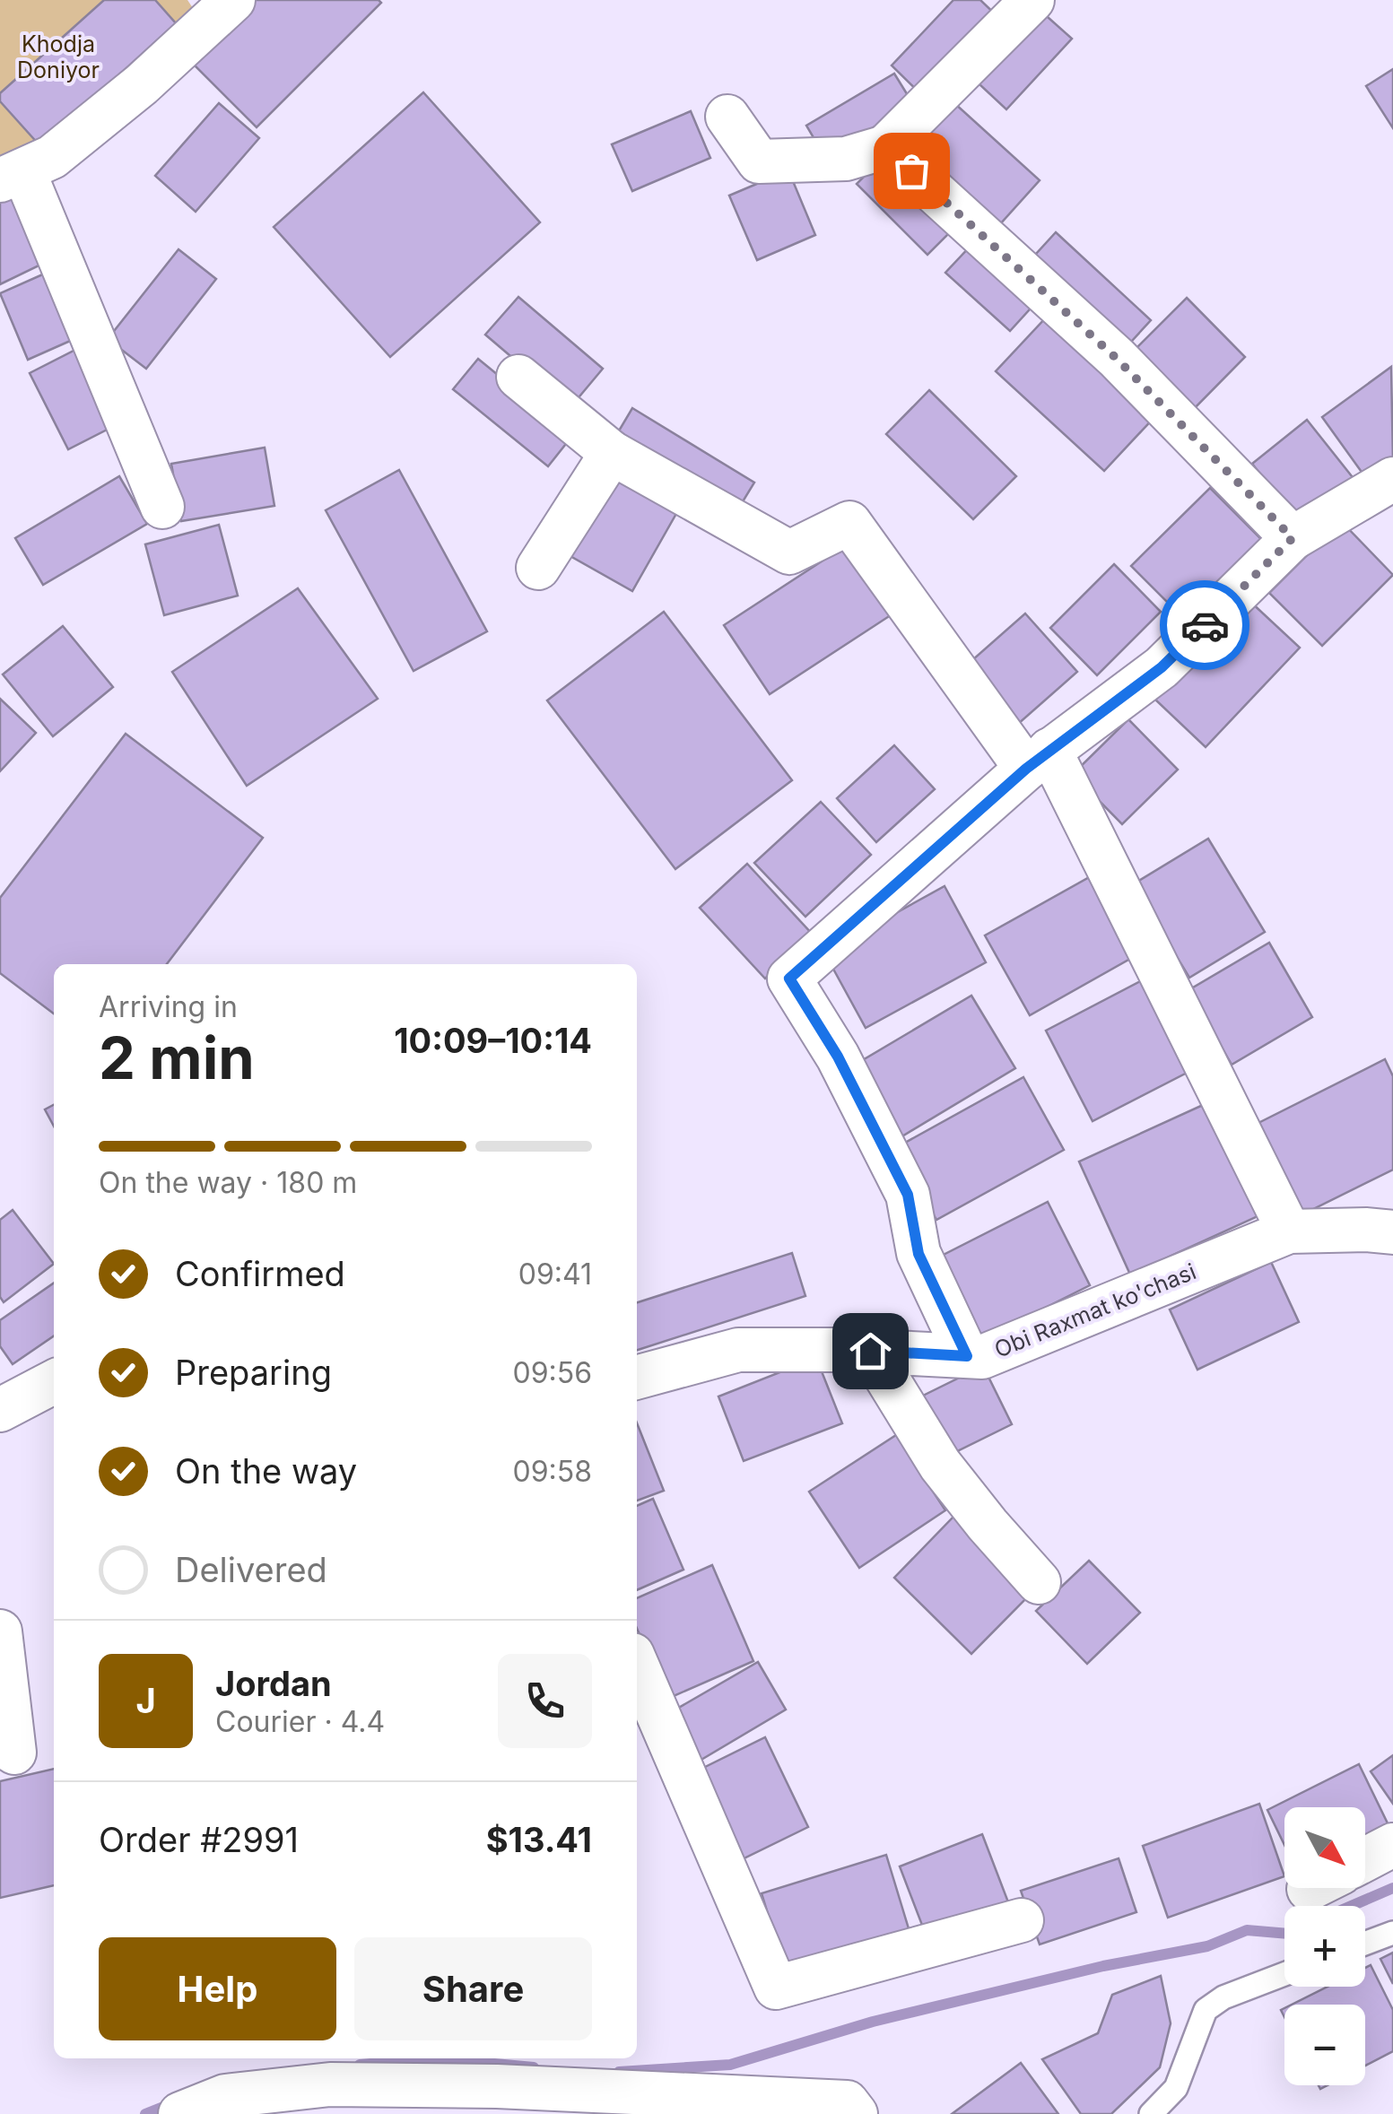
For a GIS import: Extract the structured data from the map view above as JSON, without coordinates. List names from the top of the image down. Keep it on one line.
{"streets":{"street":["Obi Raxmat ko'chasi"]},"parks":["Khodja Doniyor"],"north":"bottom right","page":{"heading":["2 min","Arriving in","10:09–10:14"],"panel":["Jordan","Courier · 4.4","Order #2991","$13.41"],"bar":"On the way · 180 m","list":[["Confirmed","09:41"],["Preparing","09:56"],["On the way","09:58"],"Delivered"],"round":"J","map_buttons":["+","−"],"buttons":["Help","Share"]}}
